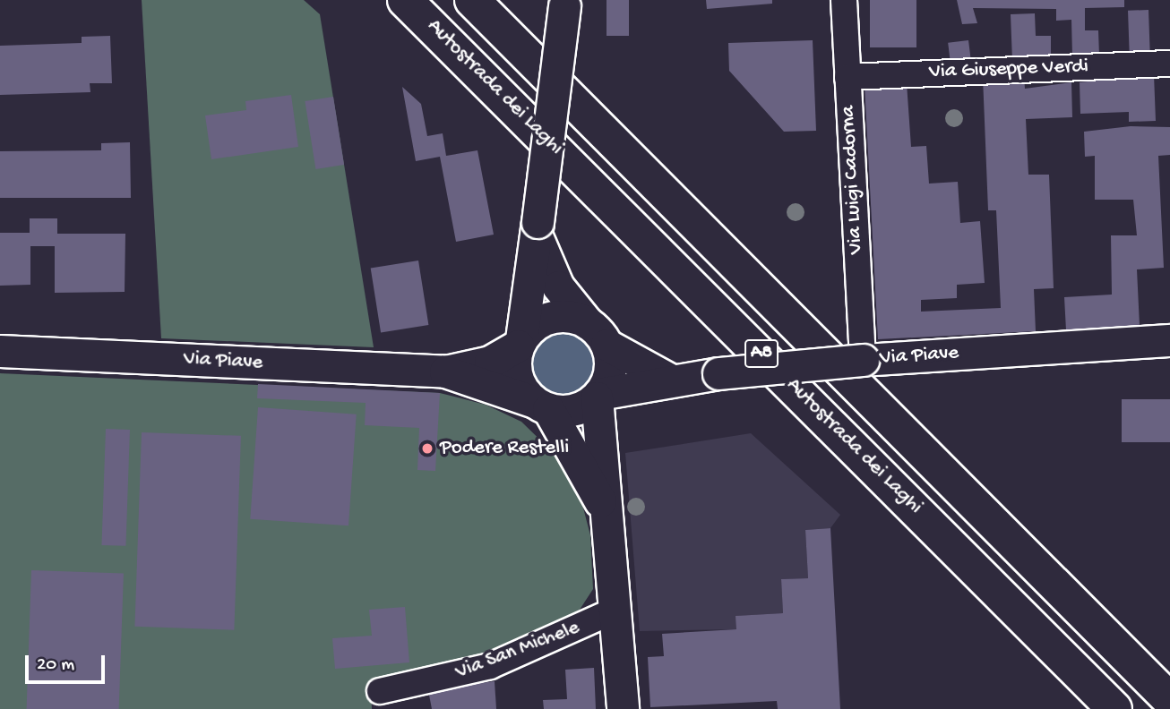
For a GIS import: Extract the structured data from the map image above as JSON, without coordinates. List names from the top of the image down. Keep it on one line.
{"streets":{"highway":["Autostrada dei Laghi","A8"],"street":["Via Giuseppe Verdi","Via Luigi Cadorna","Via Piave","Via San Michele"]},"crossings":[["Via Giuseppe Verdi","Via Luigi Cadorna"],["Via Luigi Cadorna","Via Piave"]],"places":["Podere Restelli"],"scale_bar":"20 m"}
